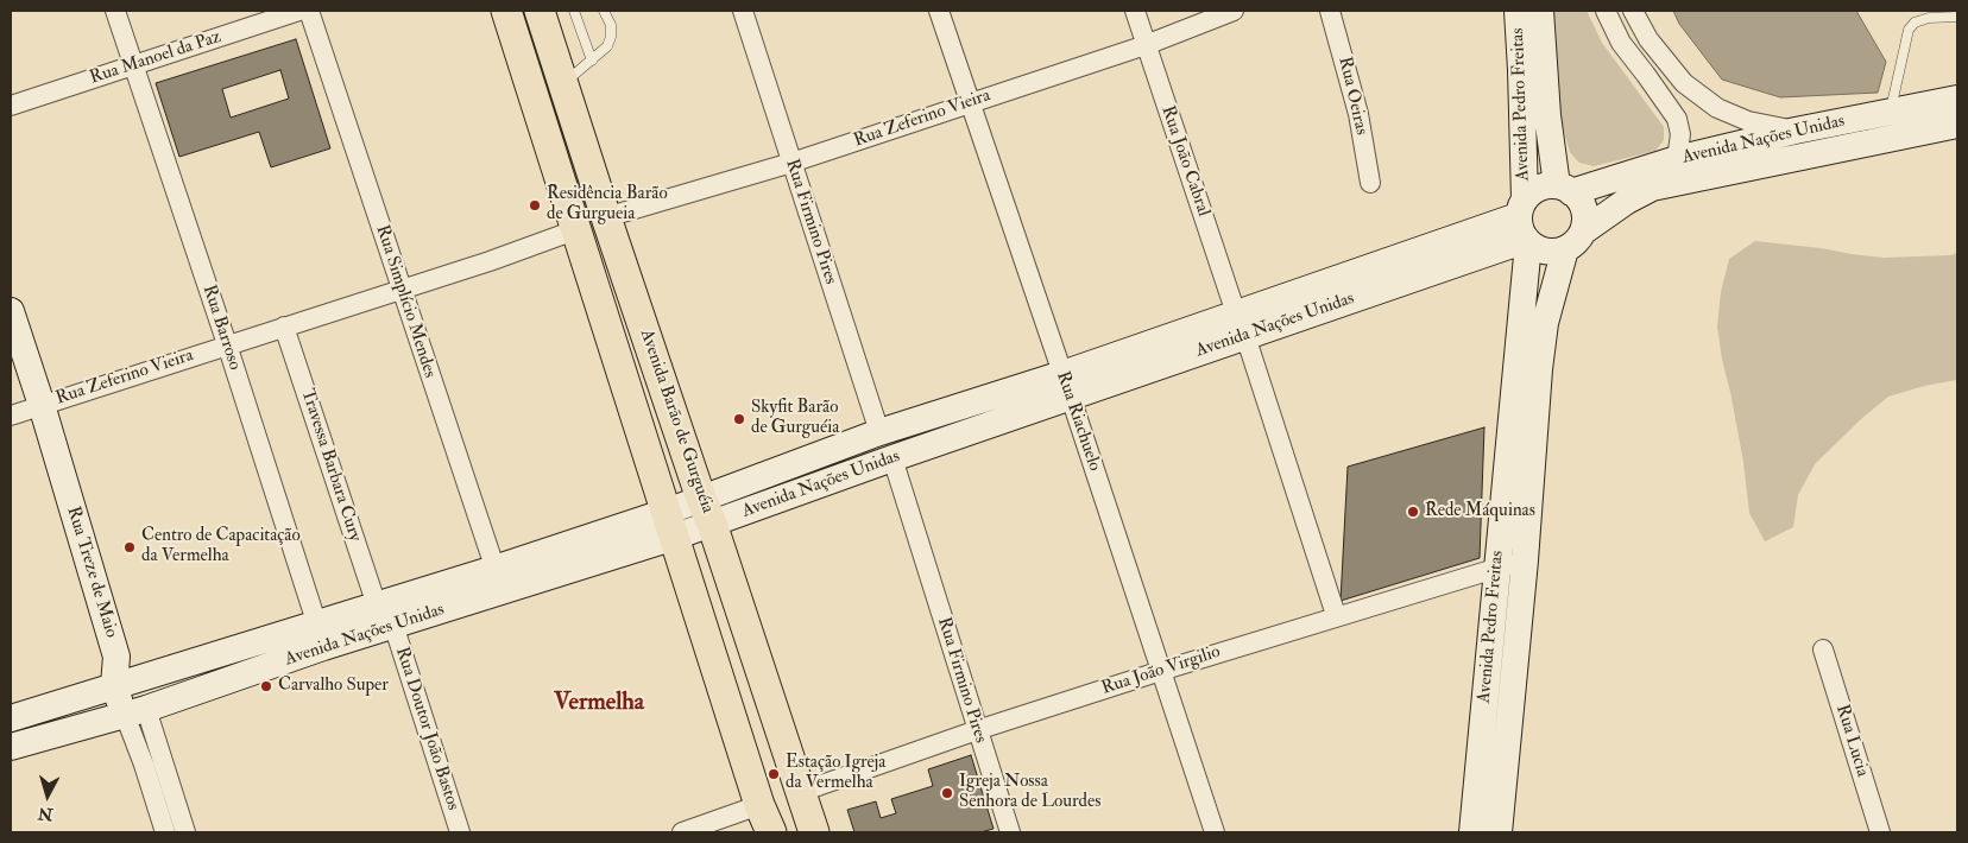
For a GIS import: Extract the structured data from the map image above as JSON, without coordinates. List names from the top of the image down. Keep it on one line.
{"streets":{"main road":["Avenida Barão de Gurguéia"],"street":["Rua Manoel da Paz","Rua Oeiras","Avenida Pedro Freitas","Rua Zeferino Vieira","Avenida Nações Unidas","Rua João Cabral","Rua Firmino Pires","Rua Simplício Mendes","Rua Barroso","Rua Riachuelo","Travessa Barbara Cury","Rua Treze de Maio","Rua João Virgilio","Rua Doutor João Bastos","Rua Lucia"]},"crossings":[["Rua Manoel da Paz","Rua Barroso"],["Avenida Pedro Freitas","Avenida Nações Unidas"],["Avenida Pedro Freitas","Rua João Virgilio"],["Rua Zeferino Vieira","Rua João Cabral"],["Rua Zeferino Vieira","Rua Firmino Pires"],["Rua Zeferino Vieira","Rua Simplício Mendes"],["Rua Zeferino Vieira","Rua Barroso"],["Rua Zeferino Vieira","Avenida Barão de Gurguéia"],["Rua Zeferino Vieira","Rua Riachuelo"],["Rua Zeferino Vieira","Travessa Barbara Cury"],["Rua Zeferino Vieira","Rua Treze de Maio"],["Avenida Nações Unidas","Rua João Cabral"],["Avenida Nações Unidas","Rua Firmino Pires"],["Avenida Nações Unidas","Rua Simplício Mendes"],["Avenida Nações Unidas","Rua Barroso"],["Avenida Nações Unidas","Avenida Barão de Gurguéia"],["Avenida Nações Unidas","Rua Riachuelo"],["Avenida Nações Unidas","Travessa Barbara Cury"],["Avenida Nações Unidas","Rua Treze de Maio"],["Avenida Nações Unidas","Rua Doutor João Bastos"],["Rua João Cabral","Rua João Virgilio"],["Rua Firmino Pires","Rua João Virgilio"],["Avenida Barão de Gurguéia","Rua João Virgilio"],["Rua Riachuelo","Rua João Virgilio"],["Travessa Barbara Cury","Rua Doutor João Bastos"]],"districts":["Vermelha"],"places":["Residência Barão de Gurgueia","Skyfit Barão de Gurguéia","Rede Máquinas","Centro de Capacitação da Vermelha","Carvalho Super","Estação Igreja da Vermelha","Igreja Nossa Senhora de Lourdes"],"north":"bottom"}
